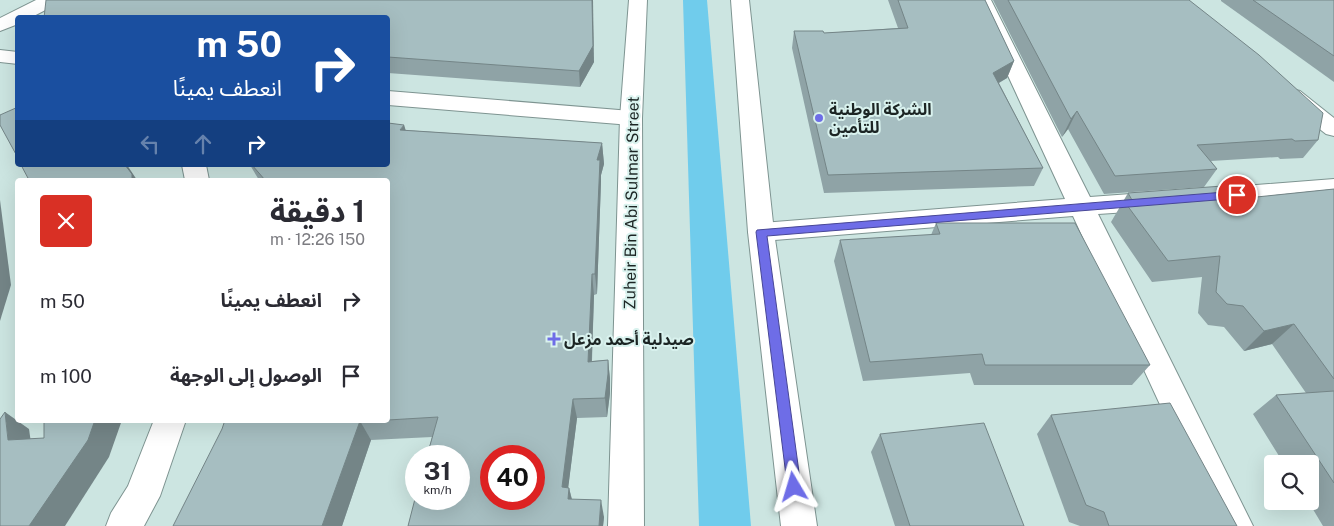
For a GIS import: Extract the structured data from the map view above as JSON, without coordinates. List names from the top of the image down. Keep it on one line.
{"streets":{"street":["Zuheir Bin Abi Sulmar Street"]},"places":{"other":["الشركة الوطنية للتأمين"],"health":["صيدلية أحمد مزعل"]},"page":{"turn":["50 m","انعطف يمينًا"],"heading":["1 دقيقة","150 m · 12:26"],"list":[{"name":"انعطف يمينًا","value":"50 m"},{"name":"الوصول إلى الوجهة","value":"100 m"}],"speed":"31 km/h","limit":"40"}}
